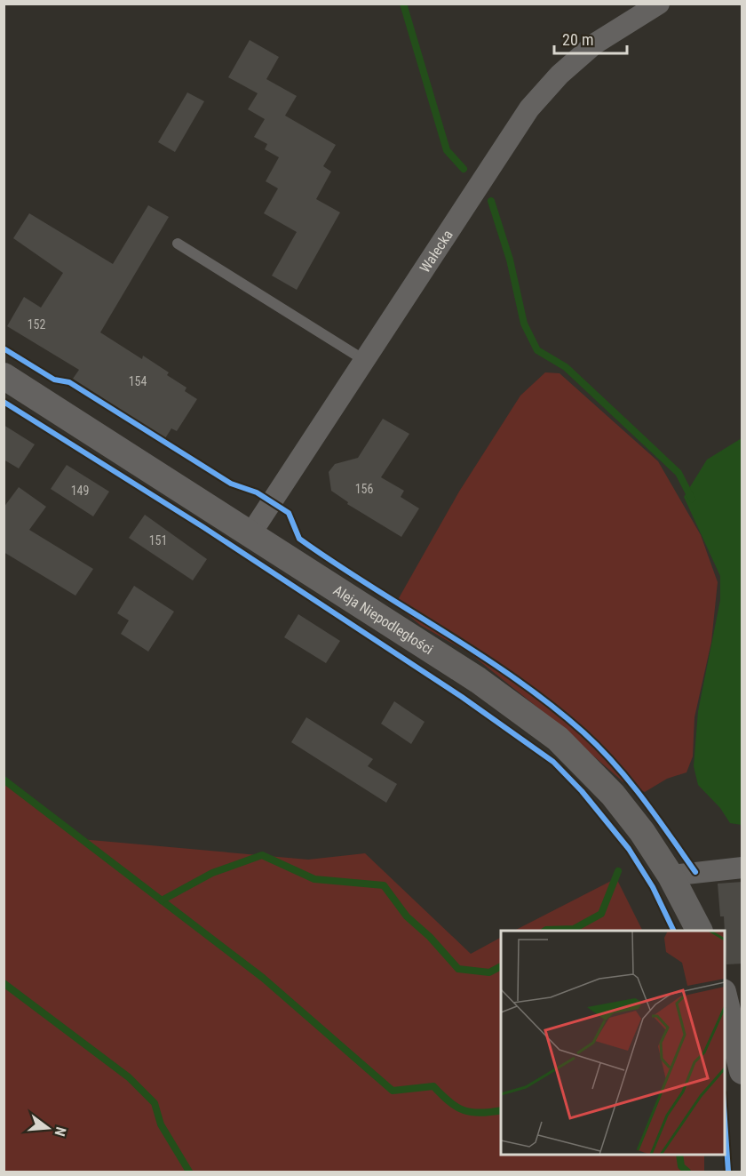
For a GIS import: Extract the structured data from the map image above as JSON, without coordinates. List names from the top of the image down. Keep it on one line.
{"streets":{"street":["Wałecka","Aleja Niepodległości"]},"crossings":[["Wałecka","Aleja Niepodległości"]],"house_numbers":["152","154","156","149","151"],"scale_bar":"20 m","north":"right"}
